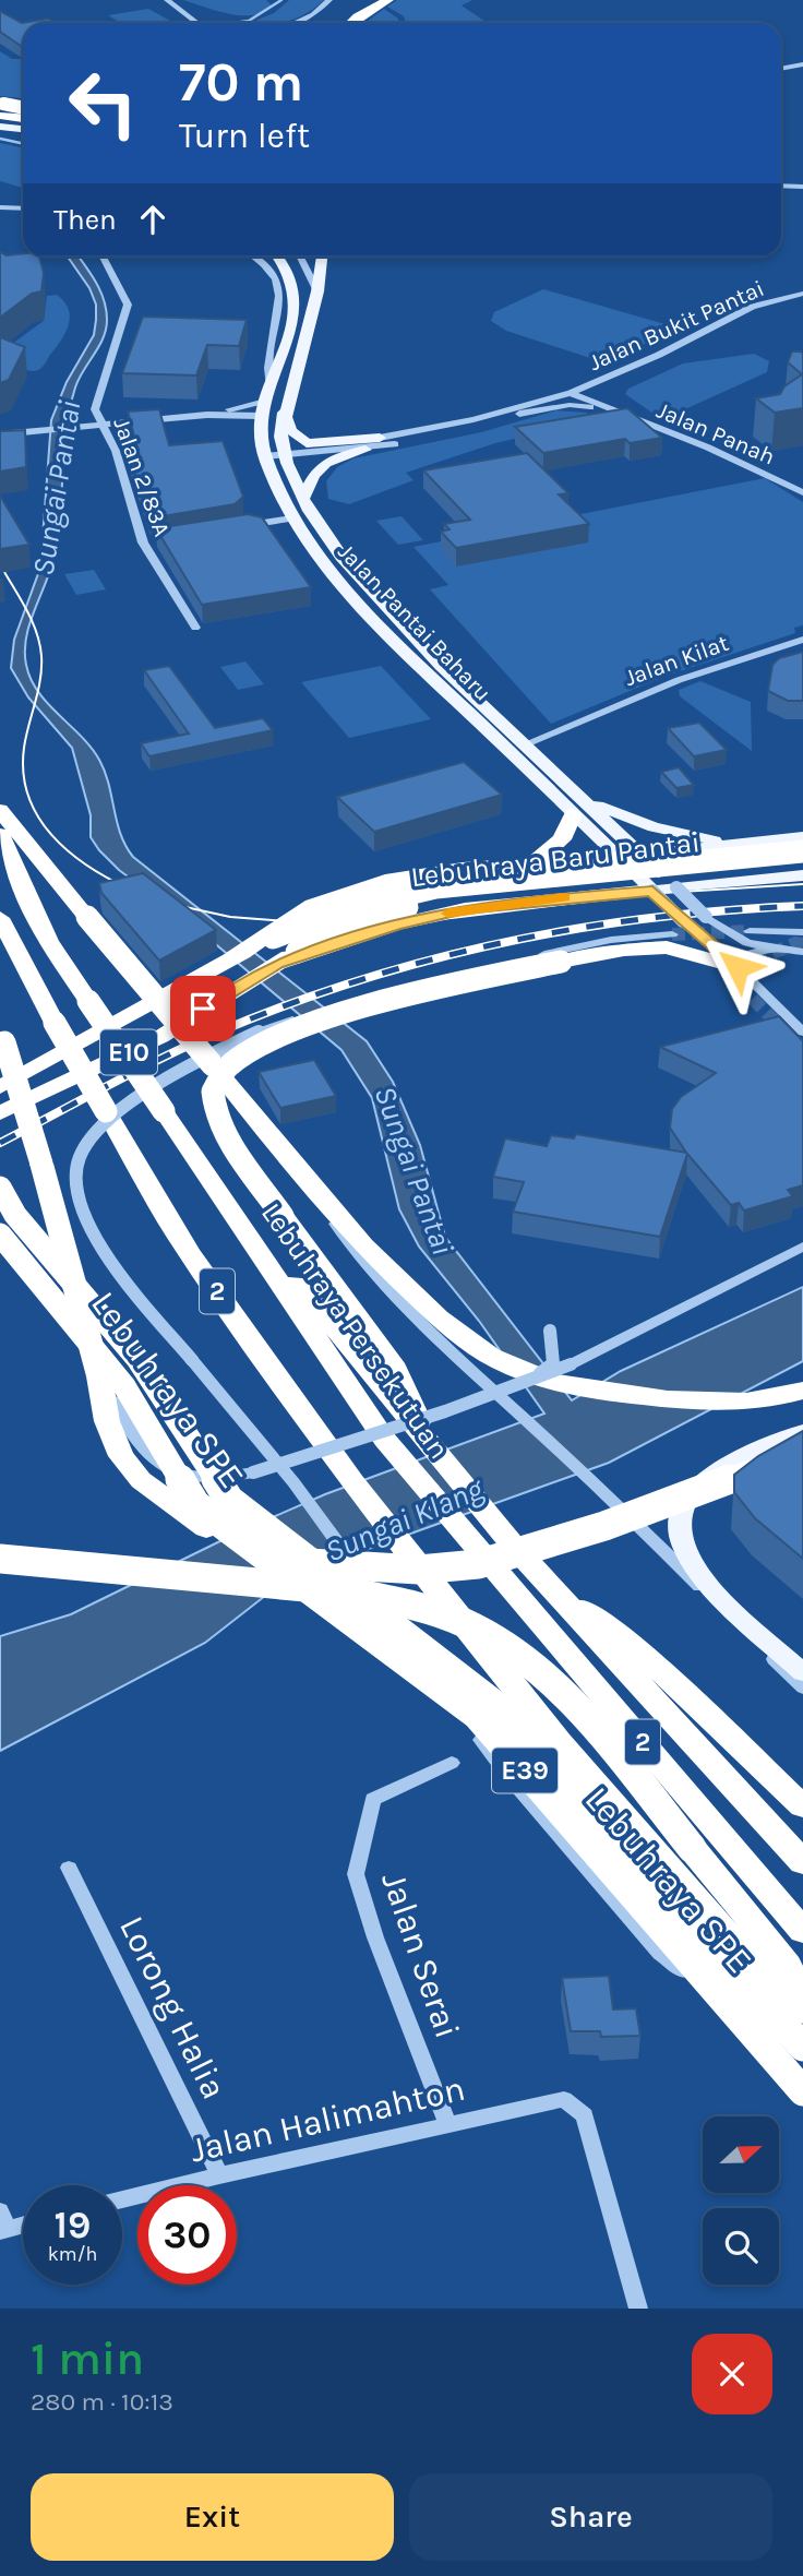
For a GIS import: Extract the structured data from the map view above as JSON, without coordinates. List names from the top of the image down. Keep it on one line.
{"streets":{"highway":["Lebuhraya Baru Pantai","E10","2","Lebuhraya Persekutuan","Lebuhraya SPE","E39"],"main road":["Jalan Pantai Baharu"],"street":["Jalan Bukit Pantai","Jalan Panah","Jalan 2/83A","Jalan Kilat","Jalan Serai","Lorong Halia","Jalan Halimahton"]},"crossings":[["Jalan Bukit Pantai","Jalan Panah"],["Jalan Bukit Pantai","Jalan Pantai Baharu"],["Jalan Pantai Baharu","Jalan Kilat"],["Jalan Serai","Jalan Halimahton"],["Lorong Halia","Jalan Halimahton"]],"water":["Sungai Pantai","Sungai Klang"],"north":"right","page":{"turn":["70 m","Turn left"],"then":"Then","speed":"19 km/h","limit":"30","heading":["1 min","280 m · 10:13"],"buttons":["Exit","Share"]}}
